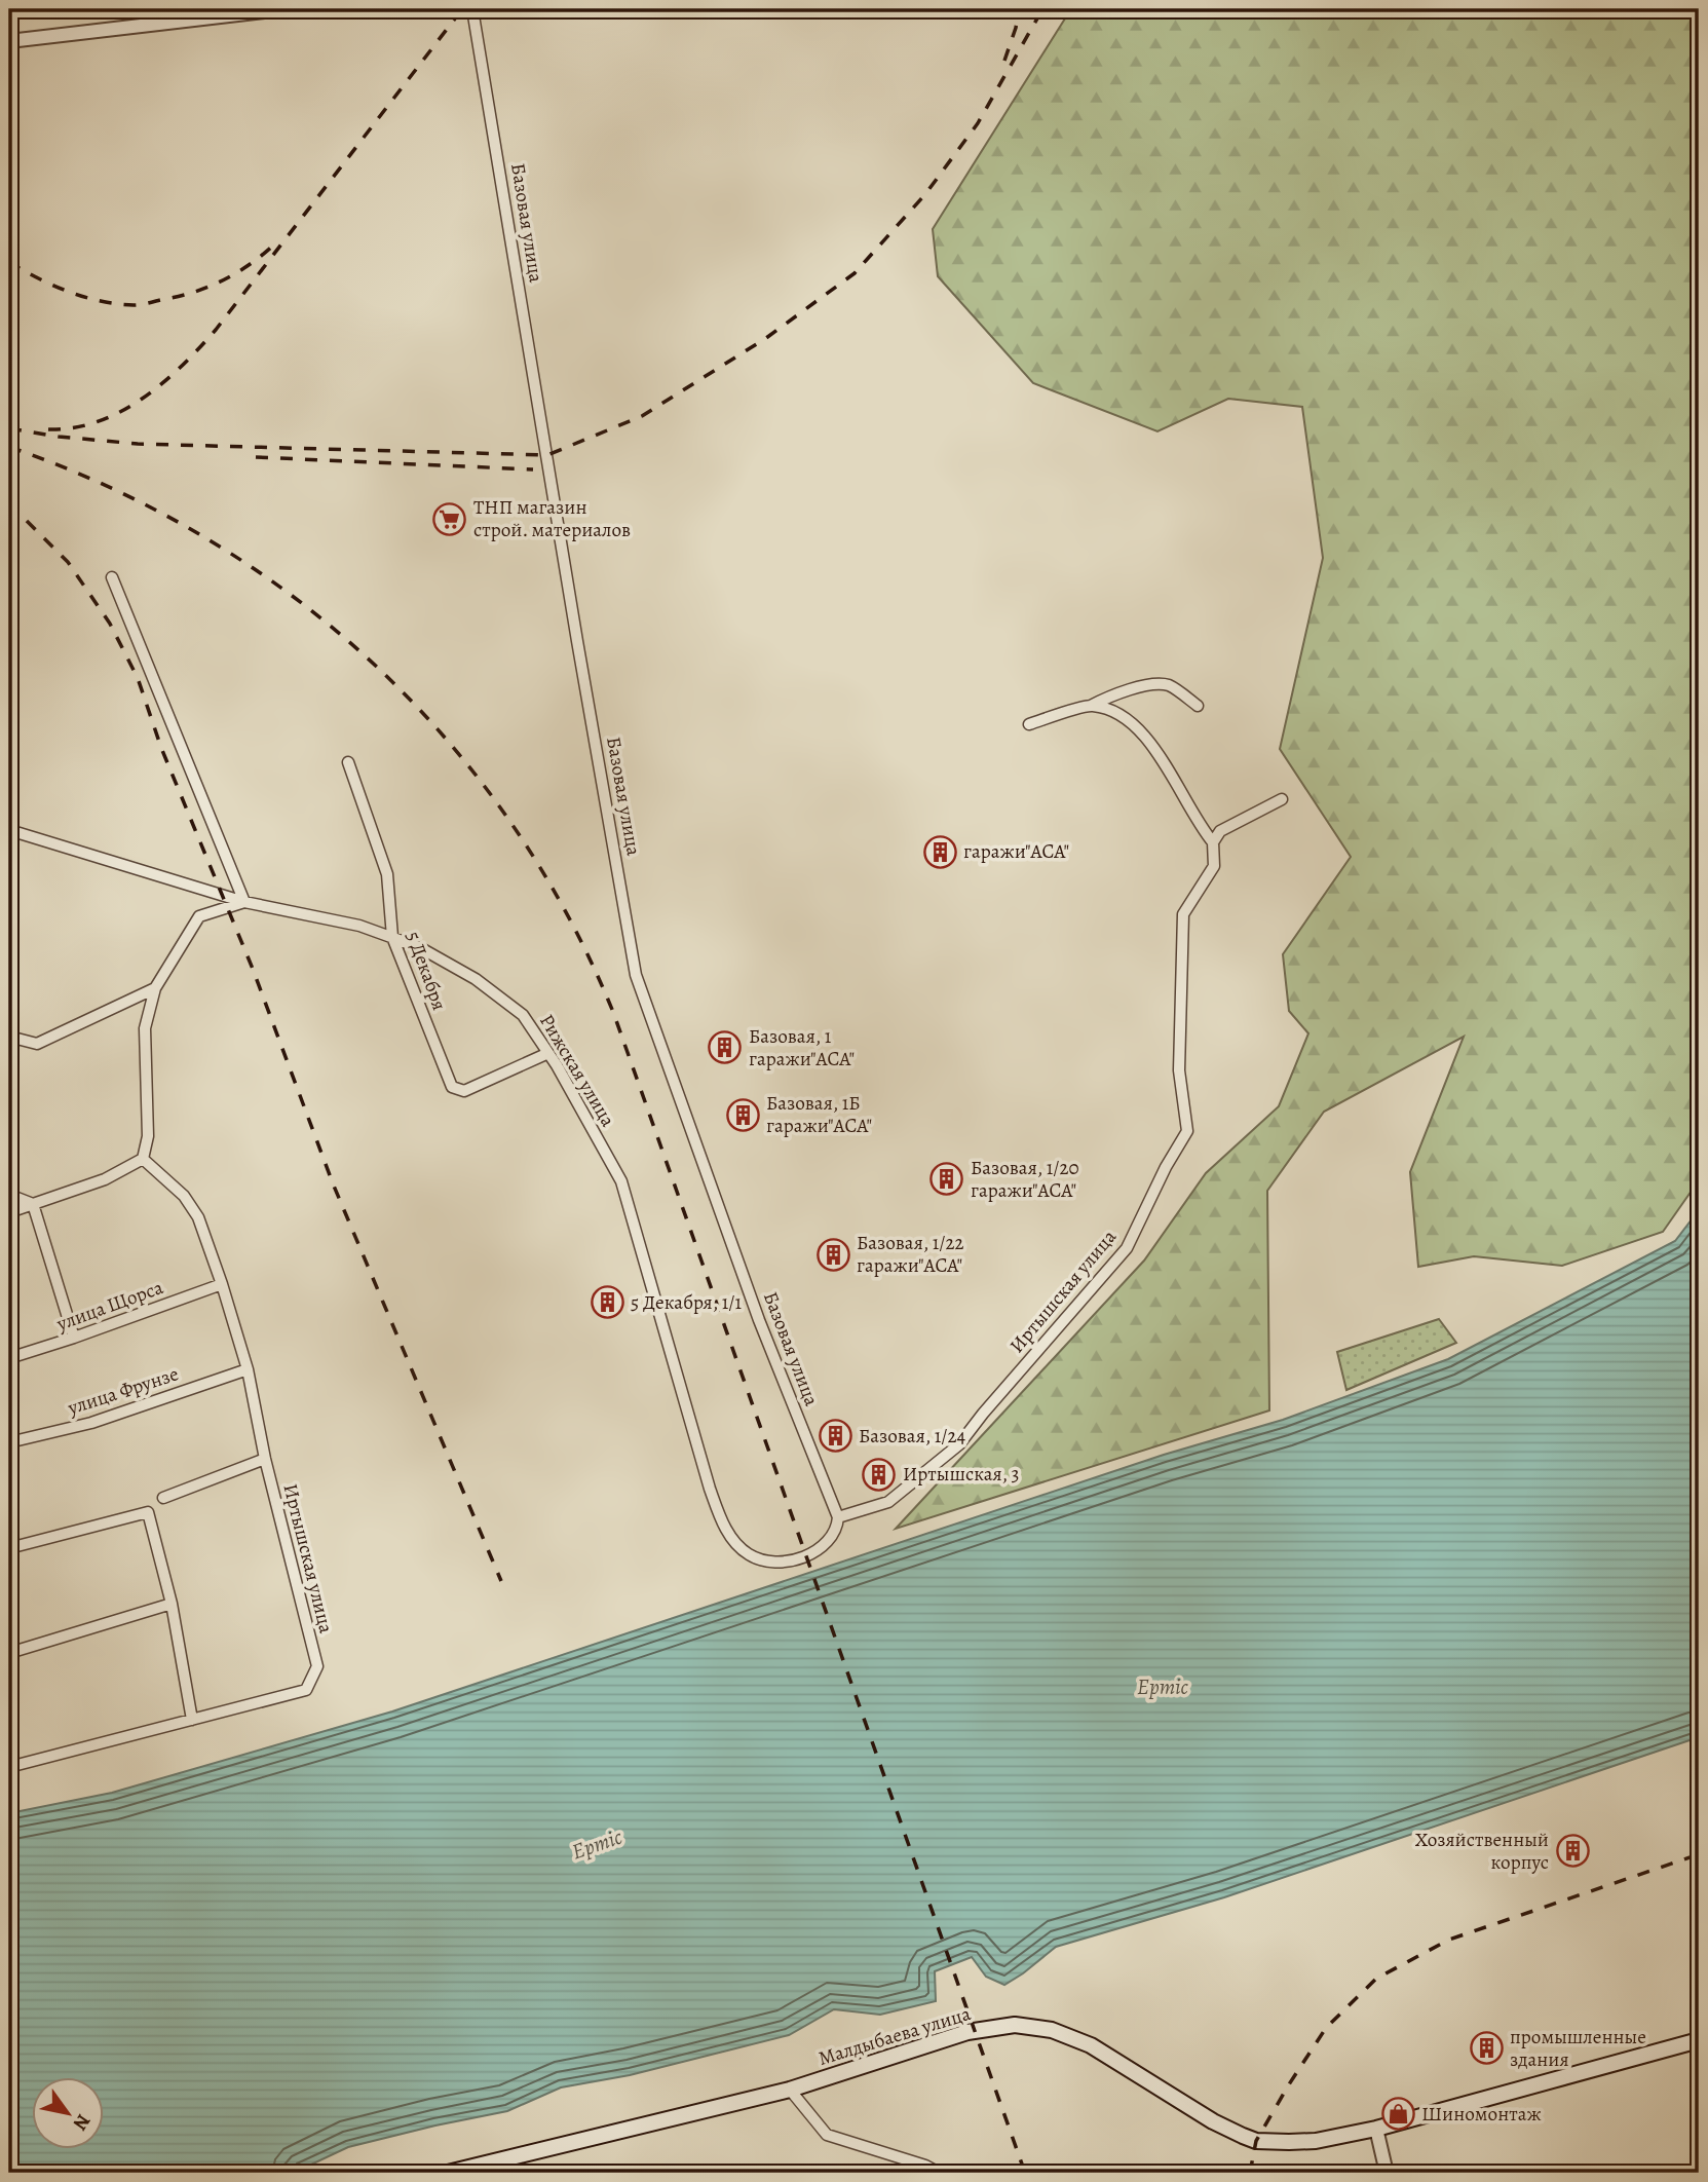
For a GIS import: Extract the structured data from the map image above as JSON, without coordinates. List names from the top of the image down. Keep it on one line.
{"streets":{"main road":["Малдыбаева улица"],"street":["Базовая улица","5 Декабря","Рижская улица","Иртышская улица","улица Щорса","улица Фрунзе"]},"crossings":[["Базовая улица","Рижская улица"],["Базовая улица","Иртышская улица"],["5 Декабря","Рижская улица"],["Рижская улица","Иртышская улица"],["Иртышская улица","улица Щорса"],["Иртышская улица","улица Фрунзе"]],"water":["Ертіс"],"places":{"supermarket":["ТНП магазин строй. материалов"],"building":["гаражи\"ACА\"","Базовая, 1 гаражи\"ACА\"","Базовая, 1Б гаражи\"ACА\"","Базовая, 1/20 гаражи\"ACА\"","Базовая, 1/22 гаражи\"ACА\"","5 Декабря, 1/1","Базовая, 1/24","Иртышская, 3","Хозяйственный корпус","промышленные здания"],"shop":["Шиномонтаж"]},"north":"bottom right"}
